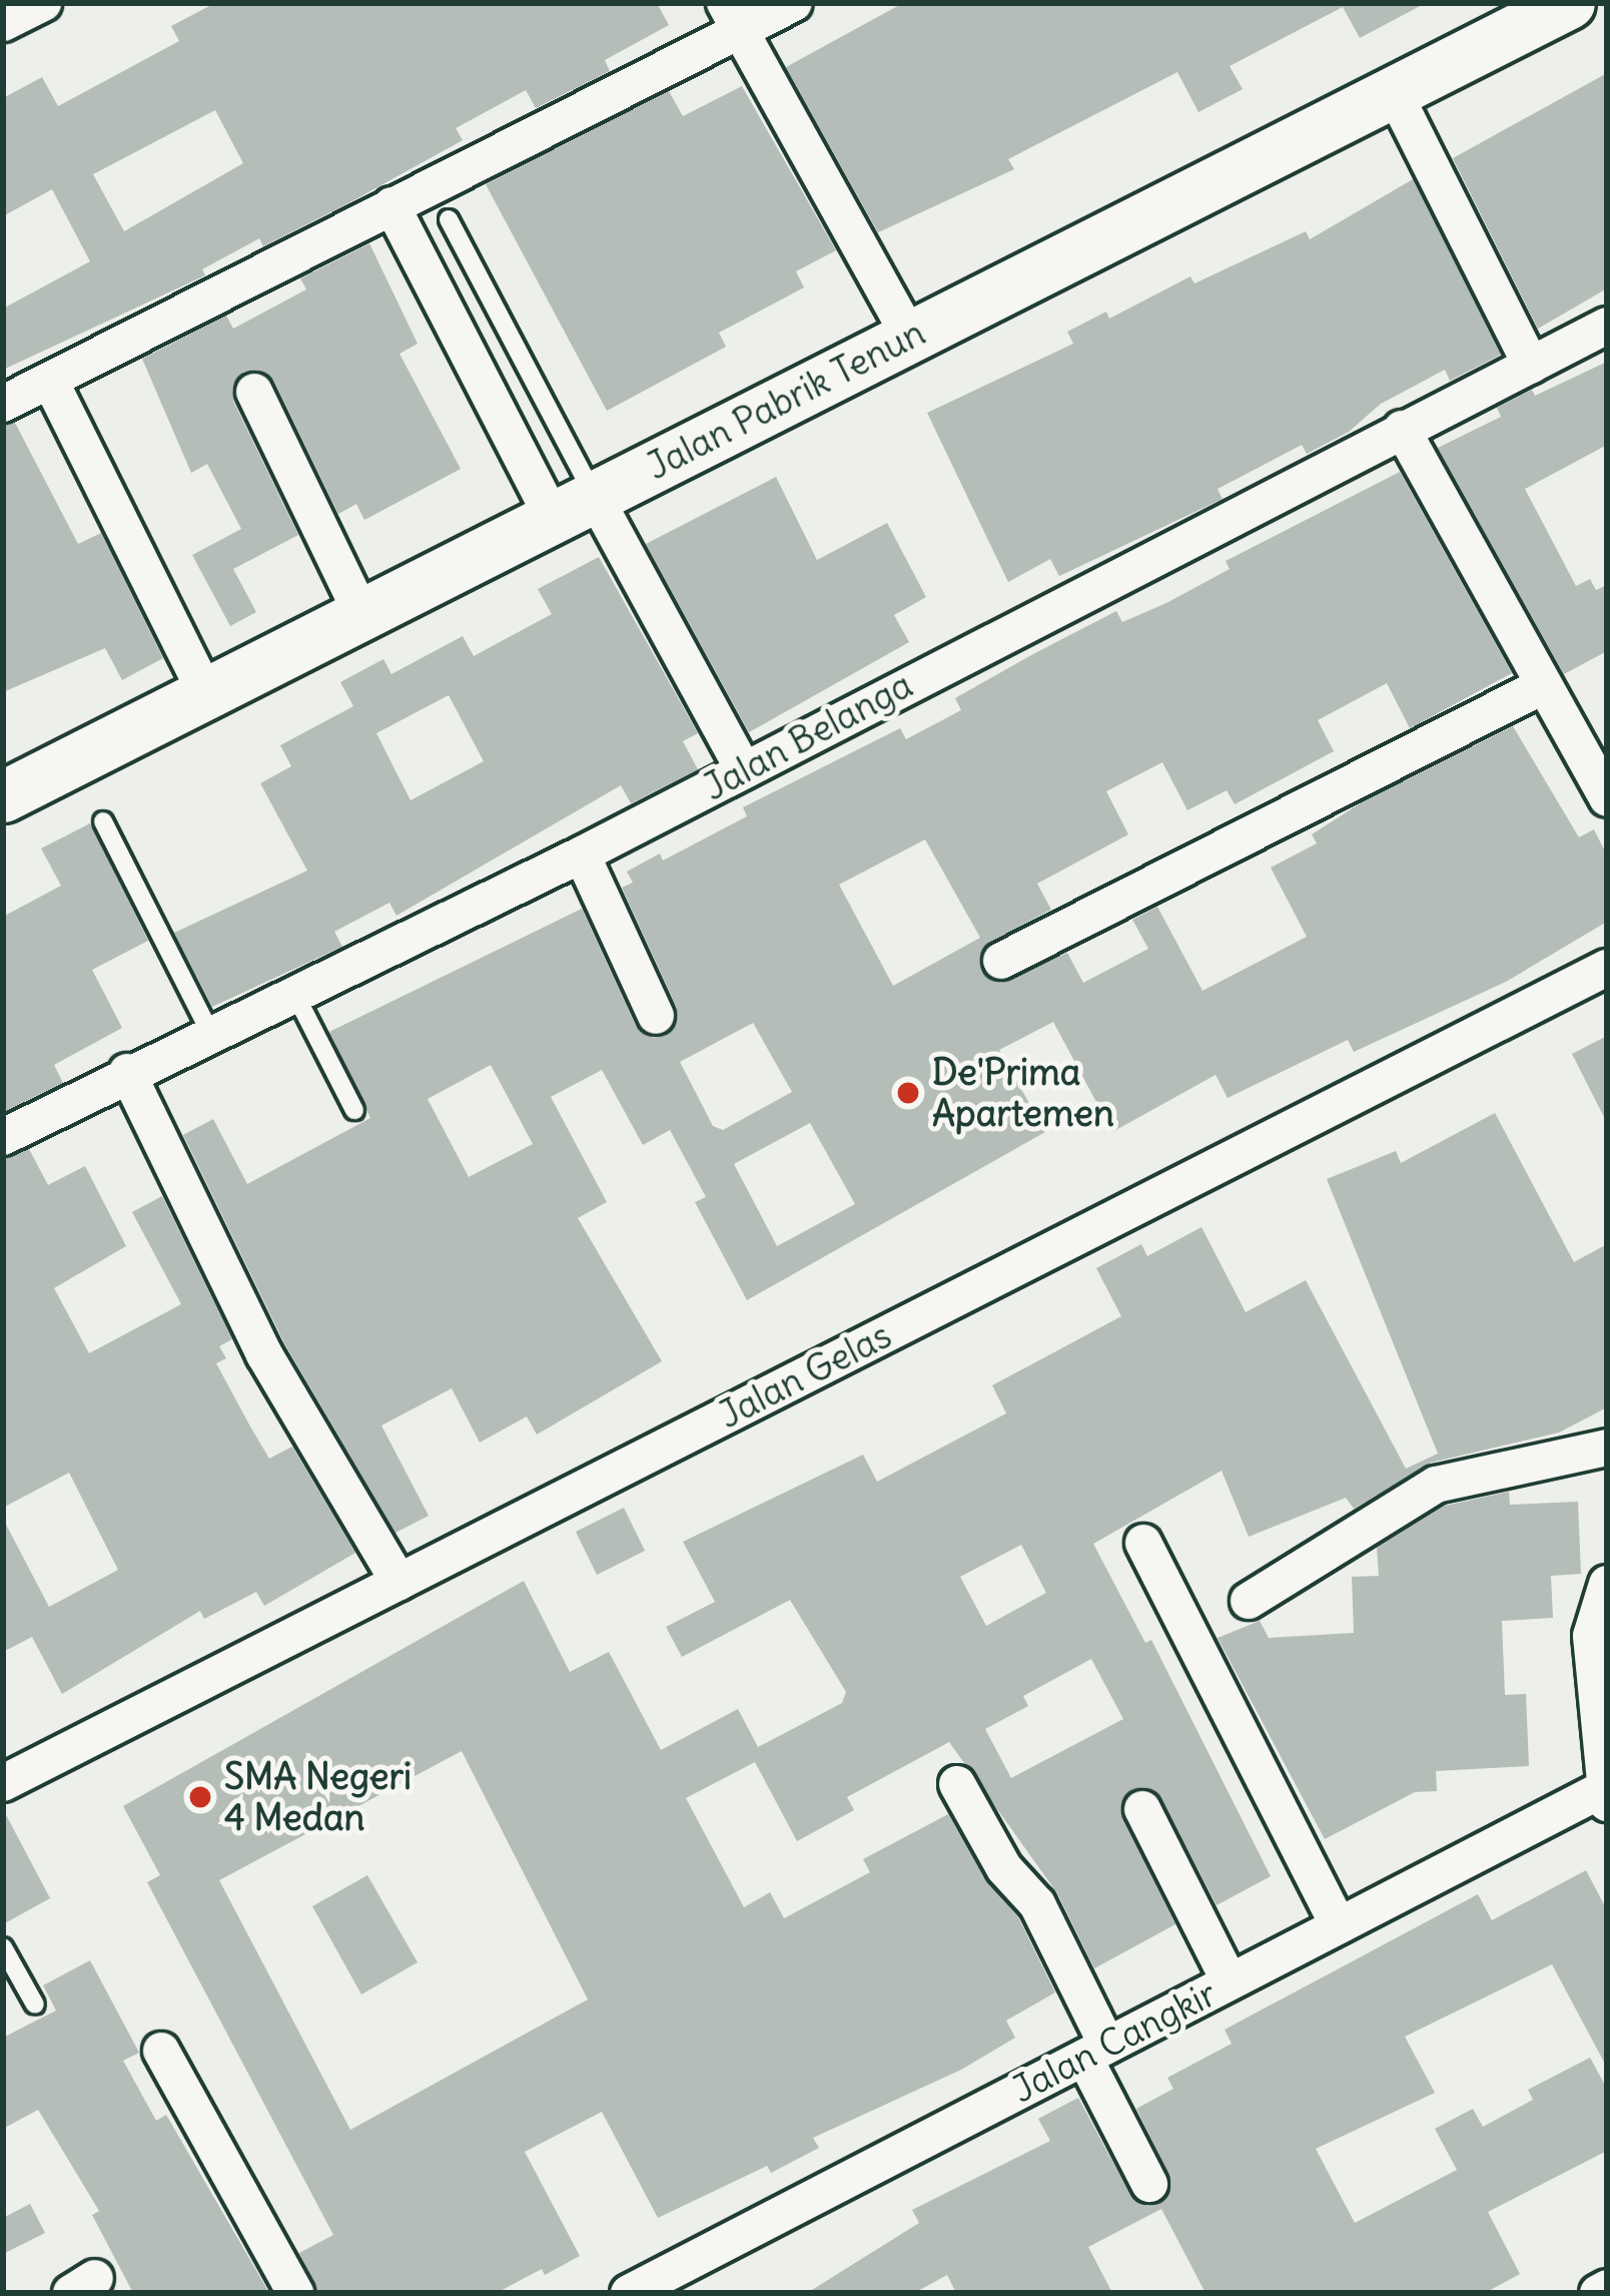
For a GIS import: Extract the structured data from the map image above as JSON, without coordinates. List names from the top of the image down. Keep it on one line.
{"streets":{"street":["Jalan Pabrik Tenun","Jalan Belanga","Jalan Gelas","Jalan Cangkir"]},"places":["De'Prima Apartemen","SMA Negeri 4 Medan"]}
